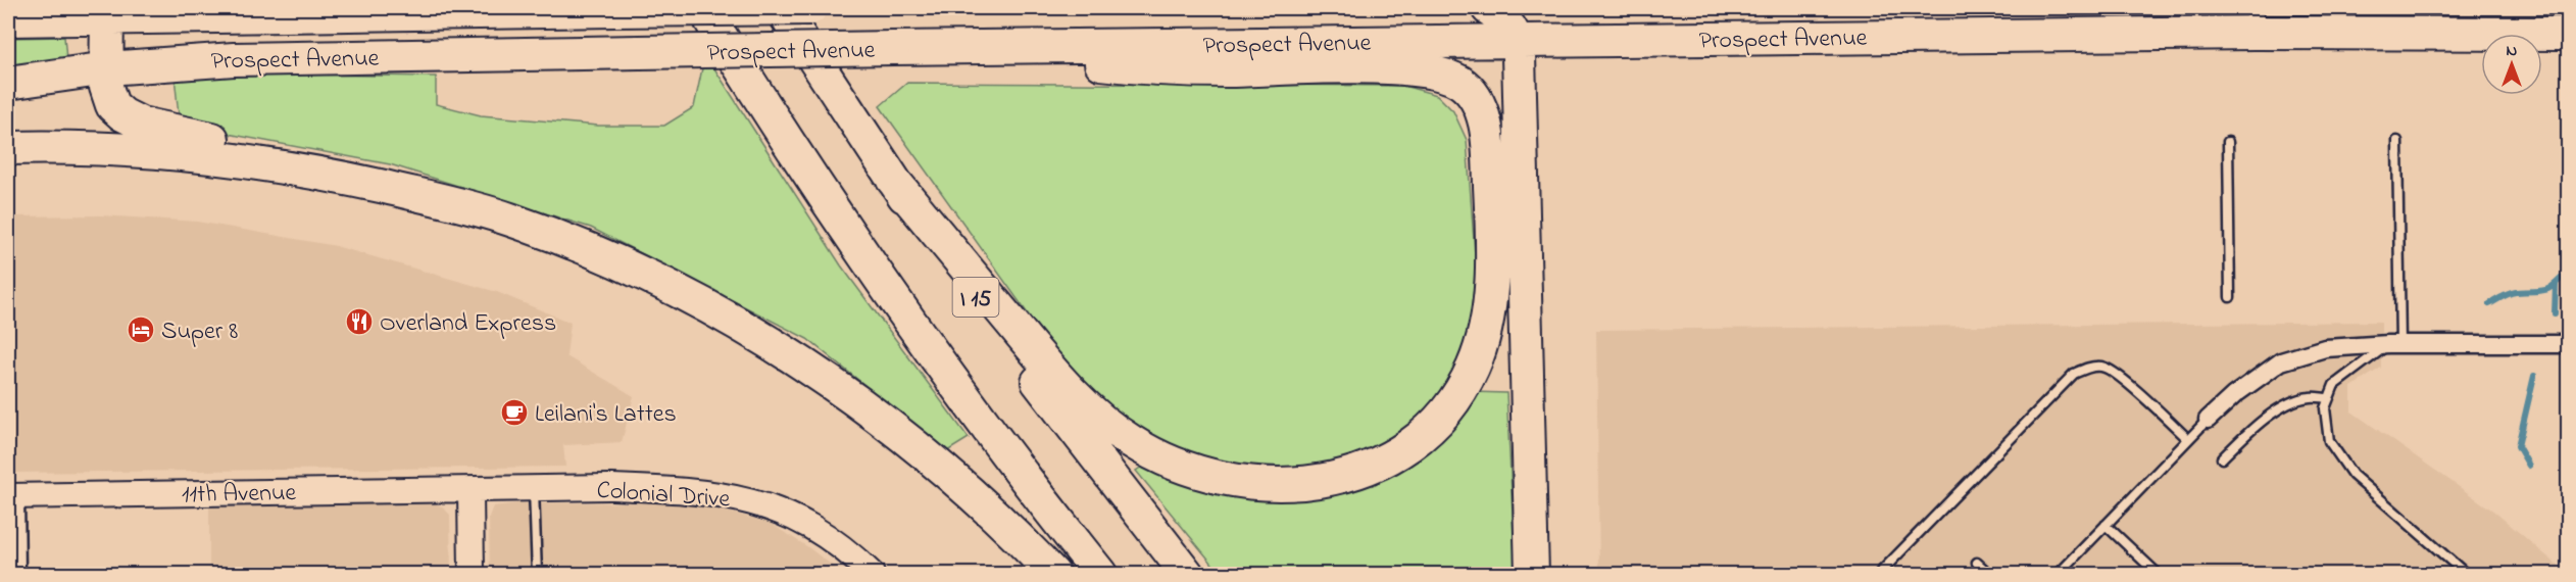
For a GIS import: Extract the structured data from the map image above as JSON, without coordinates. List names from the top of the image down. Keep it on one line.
{"streets":{"highway":["Prospect Avenue","I 15"],"main road":["11th Avenue","Colonial Drive"]},"crossings":[["11th Avenue","Colonial Drive"]],"places":{"restaurant":["Overland Express"],"hotel":["Super 8"],"cafe":["Leilani's Lattes"]},"north":"top"}
